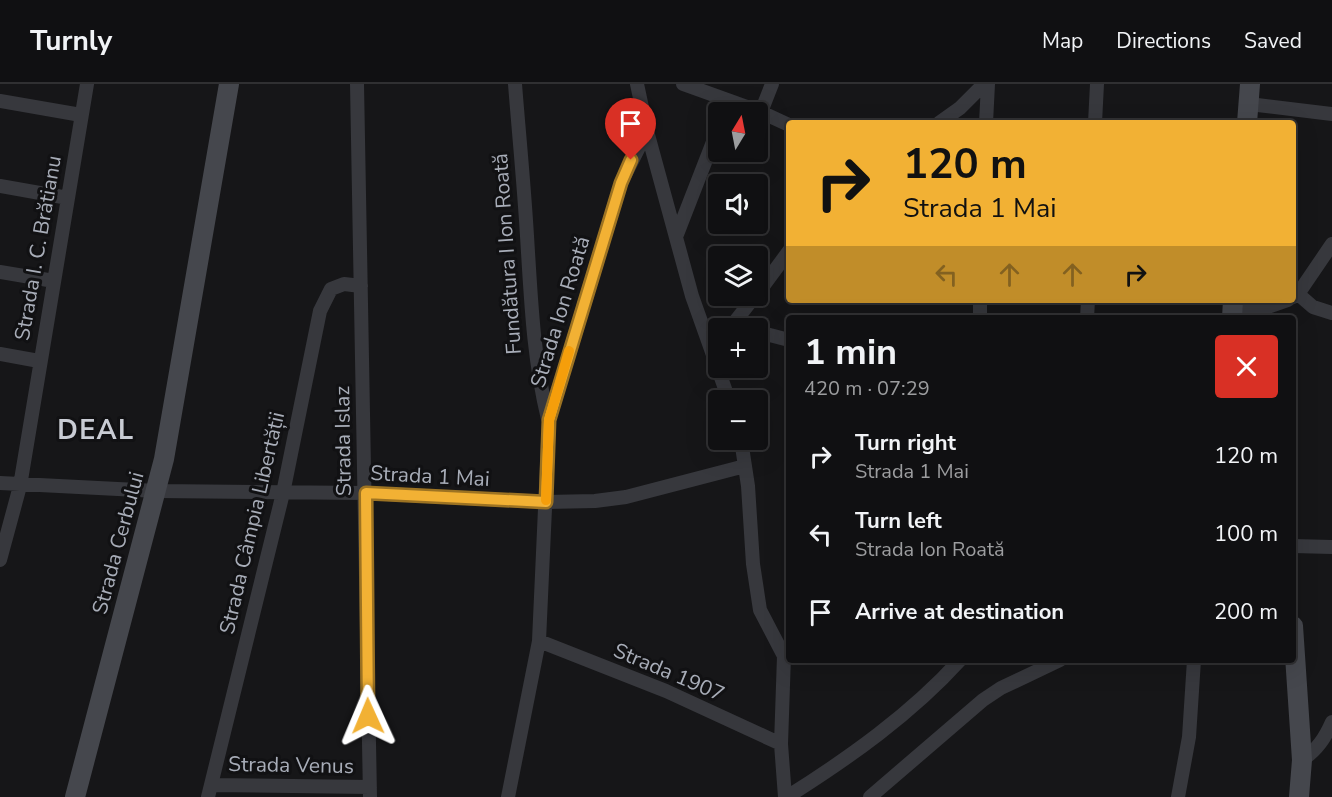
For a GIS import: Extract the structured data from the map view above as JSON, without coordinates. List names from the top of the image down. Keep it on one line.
{"streets":{"street":["Strada I. C. Brătianu","Fundătura I Ion Roată","Strada Ion Roată","Strada Islaz","Strada 1 Mai","Strada Câmpia Libertății","Strada Cerbului","Strada 1907","Strada Venus"]},"crossings":[["Strada I. C. Brătianu","Strada 1 Mai"],["Fundătura I Ion Roată","Strada Ion Roată"],["Strada Ion Roată","Strada 1 Mai"],["Strada Ion Roată","Strada 1907"],["Strada Islaz","Strada 1 Mai"],["Strada Islaz","Strada Câmpia Libertății"],["Strada Islaz","Strada Venus"],["Strada 1 Mai","Strada Câmpia Libertății"],["Strada 1 Mai","Strada Cerbului"],["Strada Câmpia Libertății","Strada Venus"]],"districts":["DEAL"],"north":"top","page":{"header":"Turnly","nav":["Map","Directions","Saved"],"map_buttons":["+","−"],"turn":["120 m","Strada 1 Mai"],"heading":["1 min","420 m · 07:29"],"list":[{"name":"Turn right","note":"Strada 1 Mai","value":"120 m"},{"name":"Turn left","note":"Strada Ion Roată","value":"100 m"},{"name":"Arrive at destination","value":"200 m"}]}}
